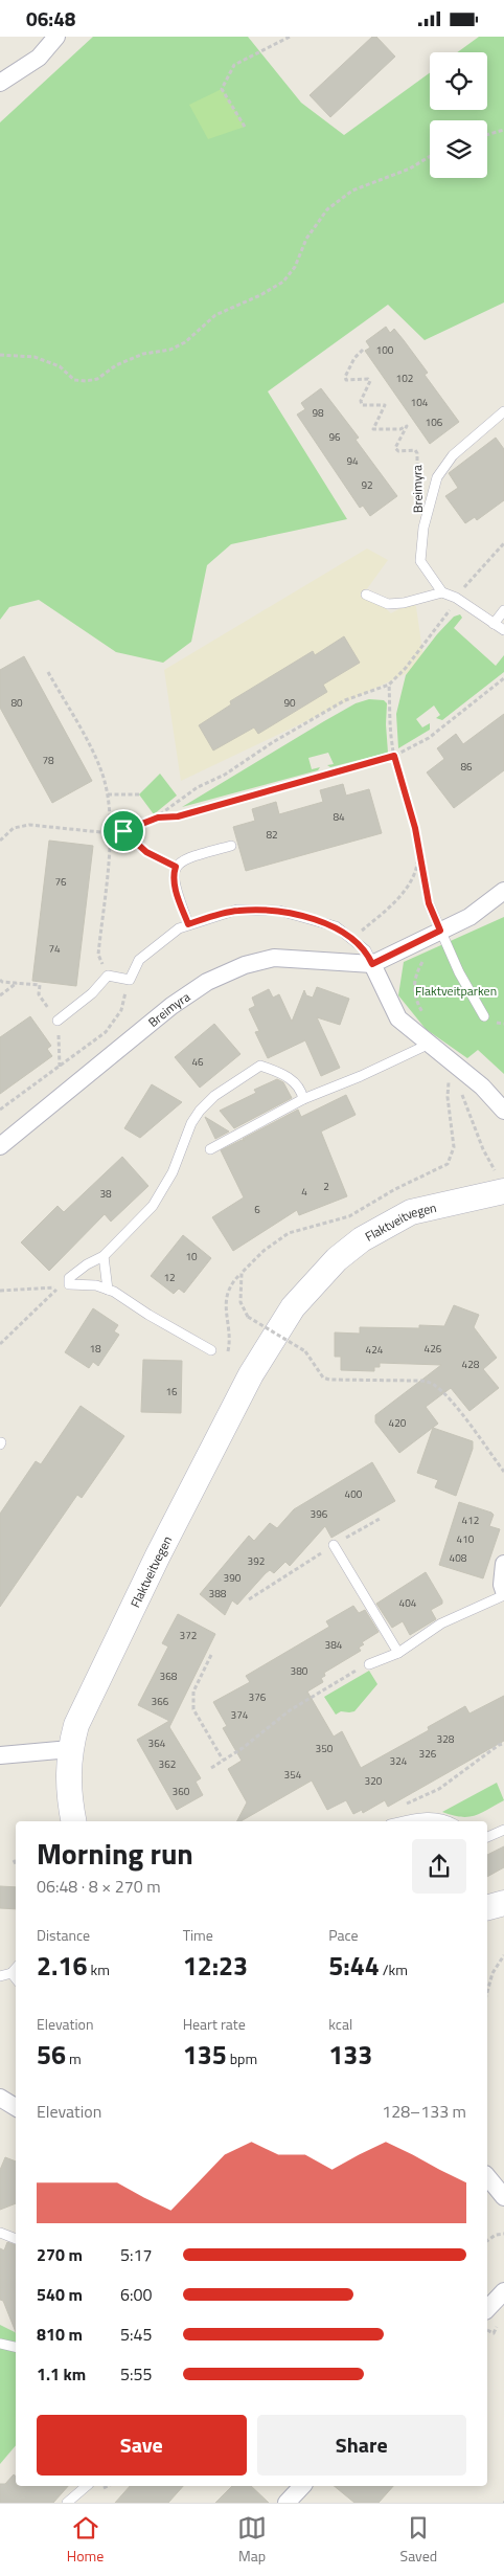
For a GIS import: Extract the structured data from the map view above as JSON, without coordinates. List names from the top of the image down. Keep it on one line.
{"streets":{"main road":["Flaktveitvegen"],"street":["Breimyra"]},"parks":["Flaktveitparken"],"house_numbers":["100","102","104","98","106","96","94","92","80","90","78","86","84","82","76","74","46","2","4","38","6","10","12","18","426","424","428","16","420","400","396","412","410","408","392","390","388","404","372","384","380","368","376","366","374","328","364","350","326","324","362","354","320","360"],"page":{"status":"06:48","heading":["Morning run","06:48 · 8 × 270 m"],"stats":[["Distance","2.16 km"],["Time","12:23"],["Pace","5:44 /km"],["Elevation","56 m"],["Heart rate","135 bpm"],["kcal","133"]],"chart":["Elevation","128–133 m"],"list":[{"name":"270 m","note":"5:17"},{"name":"540 m","note":"6:00"},{"name":"810 m","note":"5:45"},{"name":"1.1 km","note":"5:55"}],"buttons":["Save","Share"],"tabs":["Home","Map","Saved"]}}
